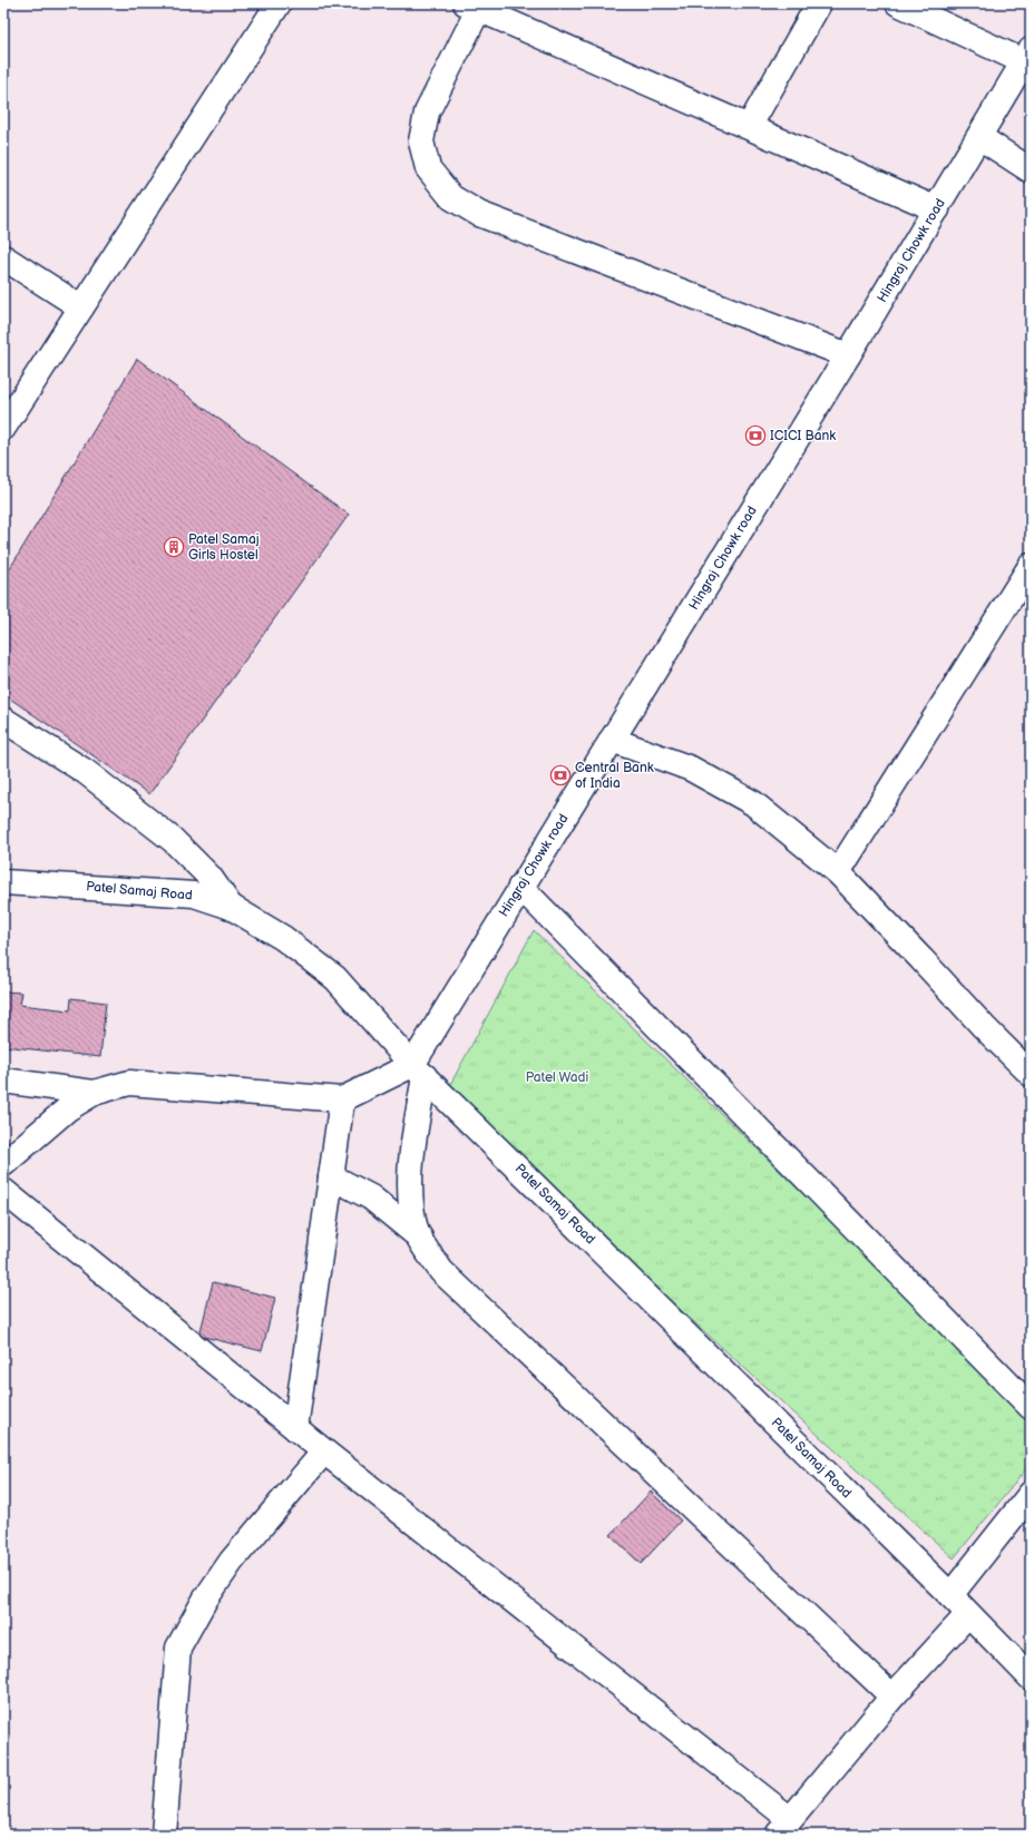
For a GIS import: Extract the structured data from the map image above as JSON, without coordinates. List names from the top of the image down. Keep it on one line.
{"streets":{"street":["Hingraj Chowk road","Patel Samaj Road"]},"crossings":[["Hingraj Chowk road","Patel Samaj Road"]],"parks":["Patel Wadi"],"places":{"bank":["ICICI Bank","Central Bank of India"],"building":["Patel Samaj Girls Hostel"]}}
